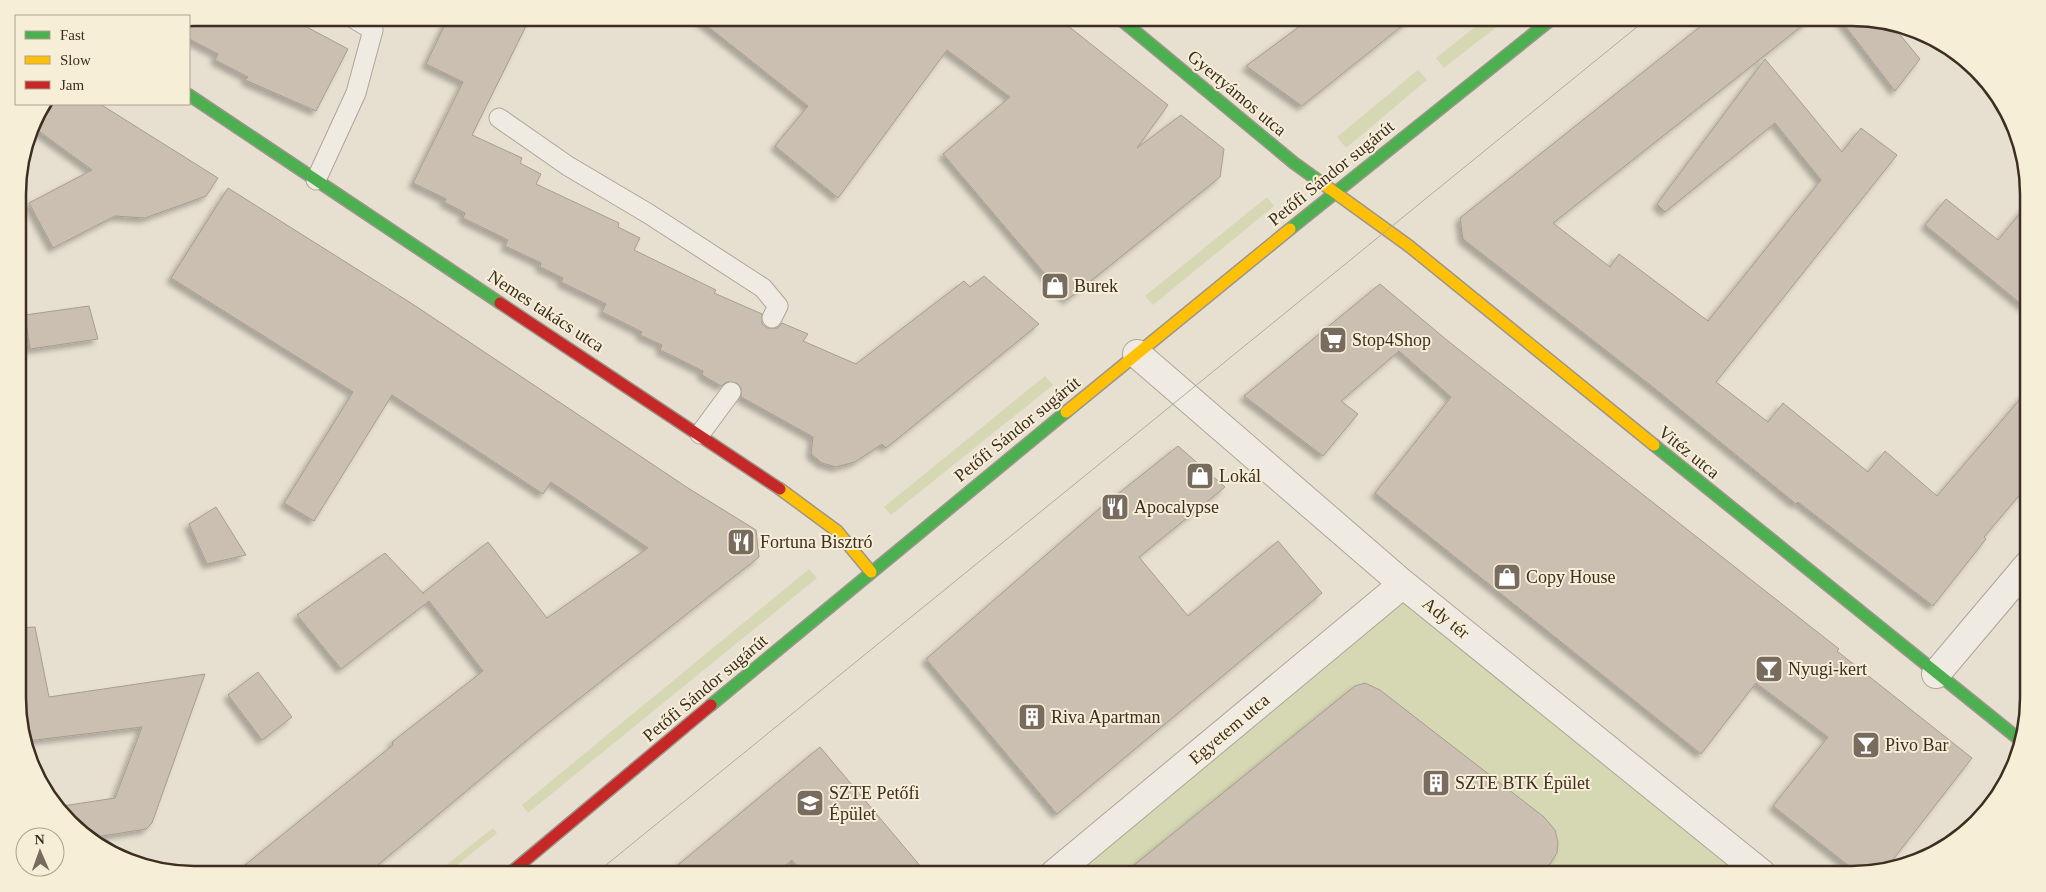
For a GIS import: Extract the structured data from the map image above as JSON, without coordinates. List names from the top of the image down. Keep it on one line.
{"streets":{"street":["Gyertyámos utca","Petőfi Sándor sugárút","Nemes takács utca","Vitéz utca","Ady tér","Egyetem utca"]},"crossings":[["Gyertyámos utca","Petőfi Sándor sugárút"],["Gyertyámos utca","Vitéz utca"],["Petőfi Sándor sugárút","Nemes takács utca"],["Petőfi Sándor sugárút","Vitéz utca"],["Petőfi Sándor sugárút","Ady tér"],["Ady tér","Egyetem utca"]],"places":{"shop":["Burek","Lokál","Copy House"],"supermarket":["Stop4Shop"],"restaurant":["Apocalypse","Fortuna Bisztró"],"bar":["Nyugi-kert","Pivo Bar"],"building":["Riva Apartman","SZTE BTK Épület"],"school or university":["SZTE Petőfi Épület"]},"legend":["Fast","Slow","Jam"],"north":"top"}
